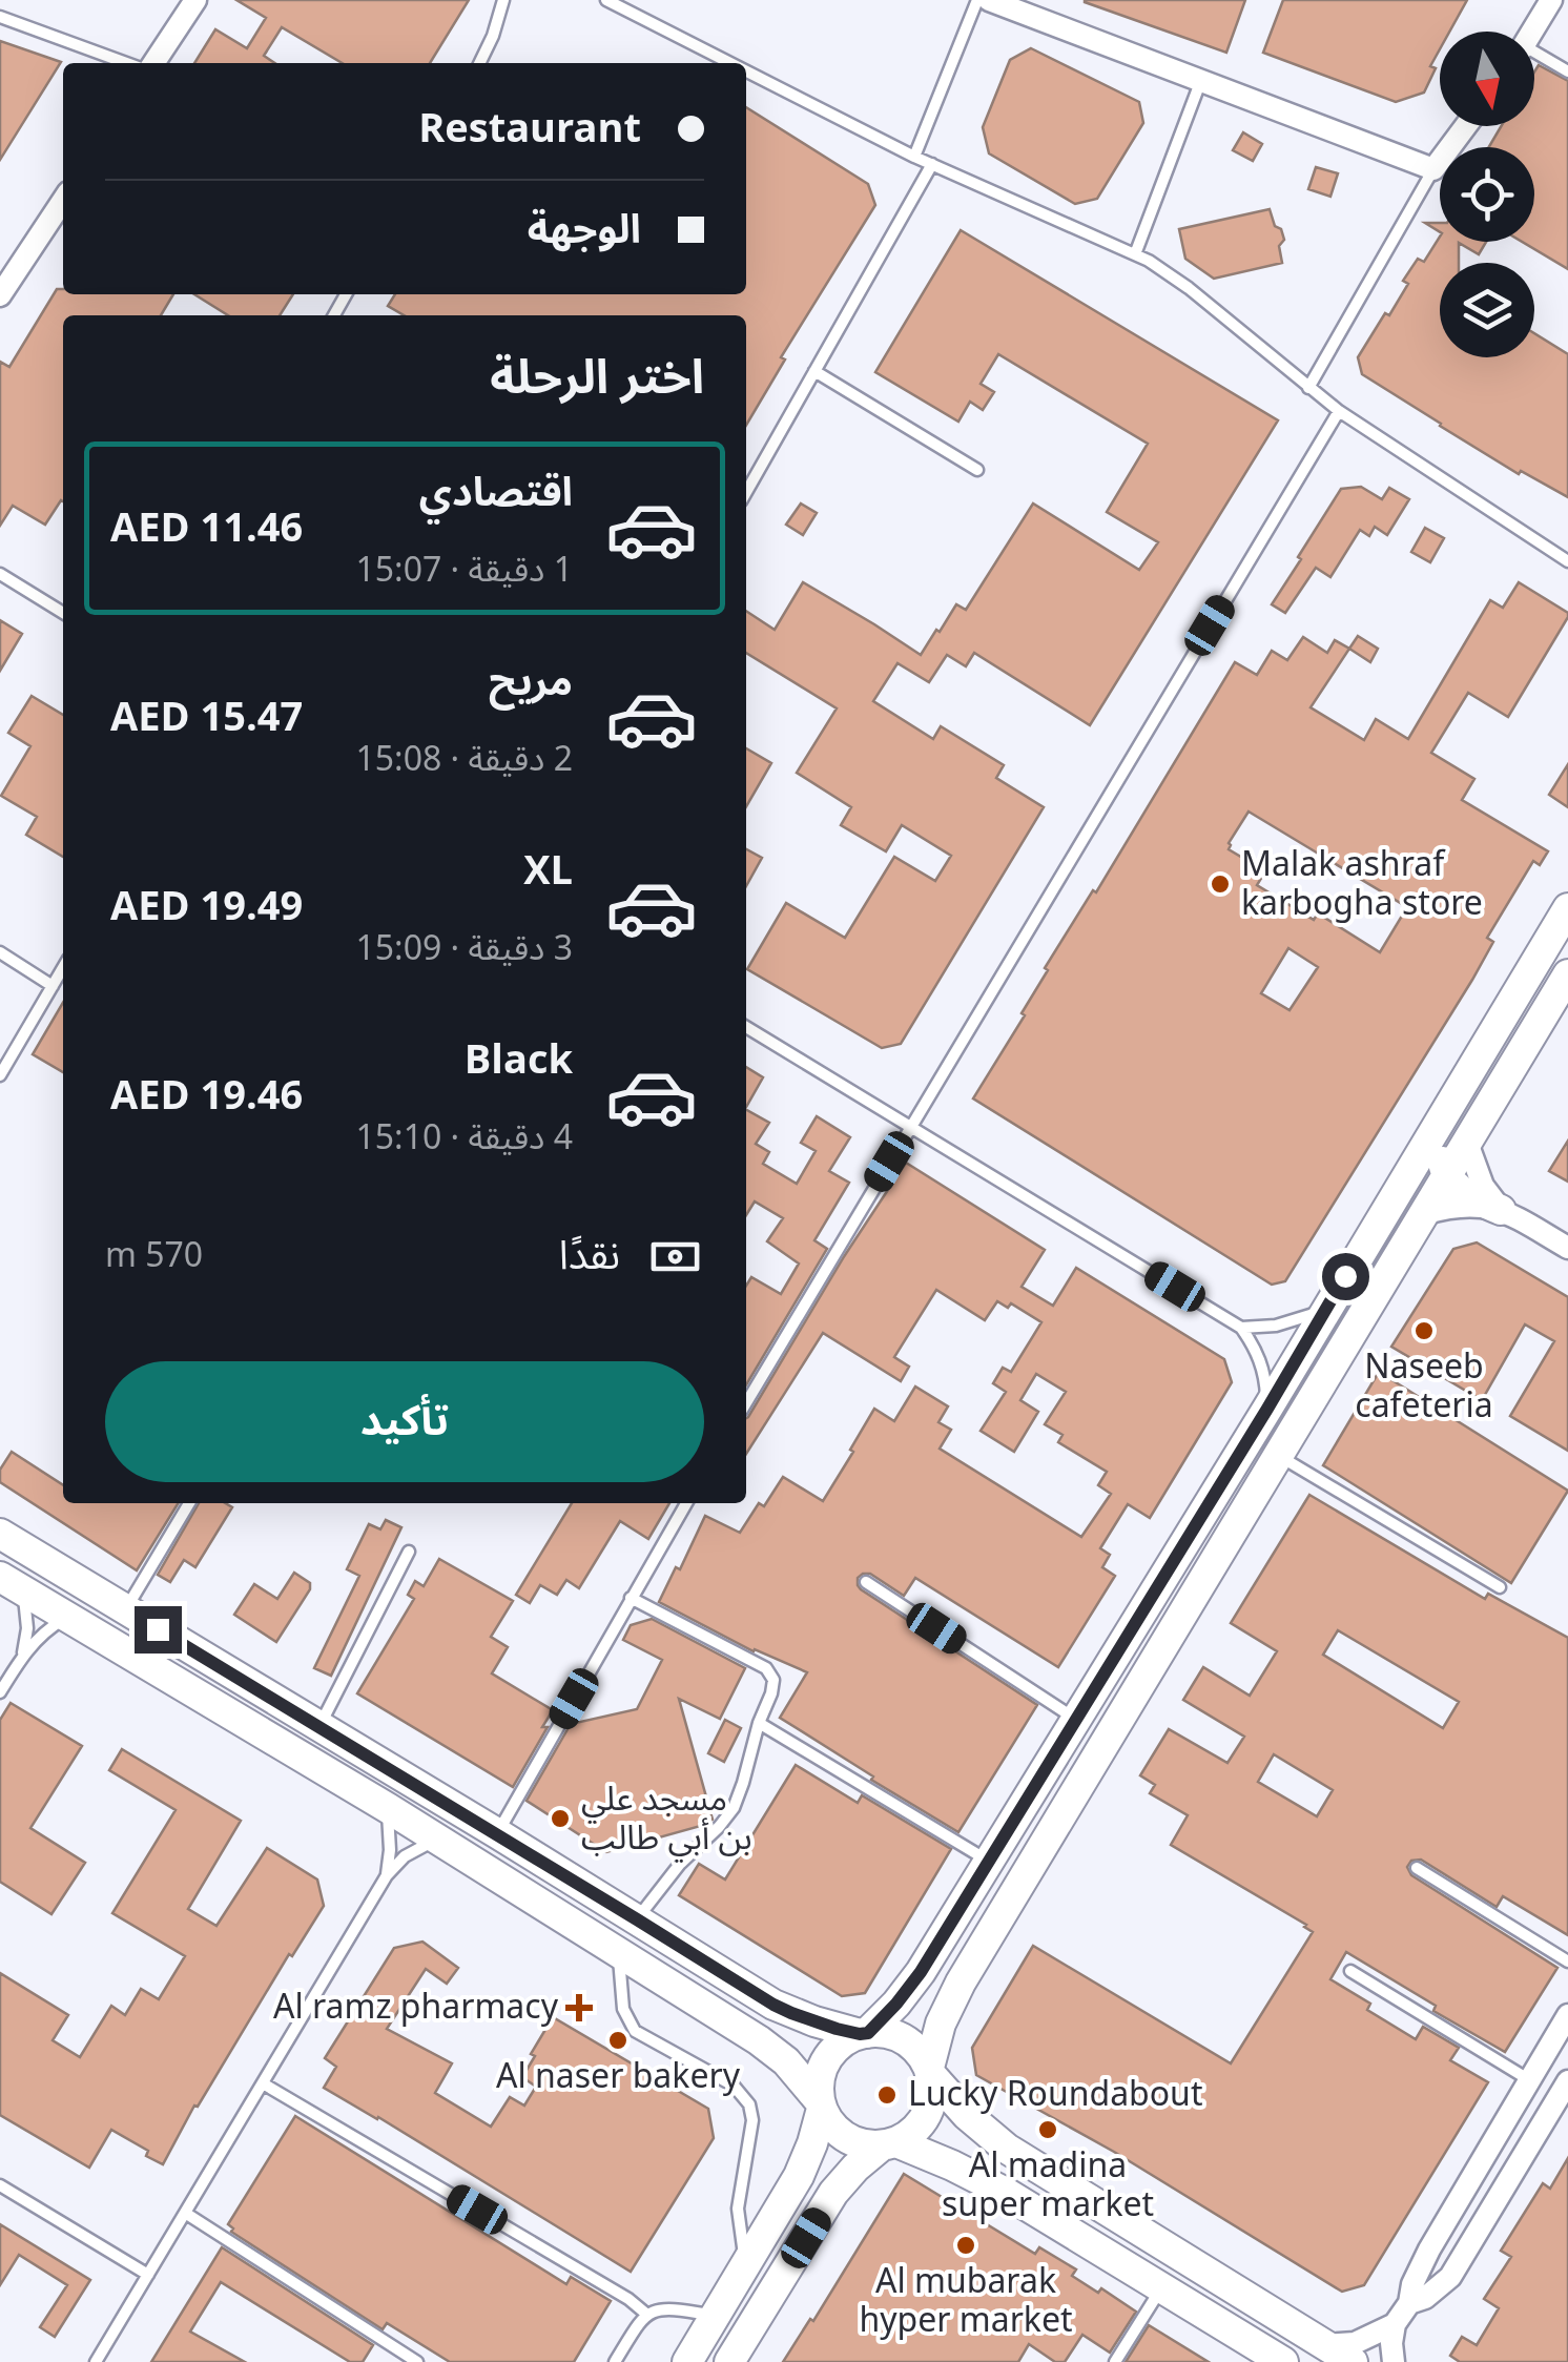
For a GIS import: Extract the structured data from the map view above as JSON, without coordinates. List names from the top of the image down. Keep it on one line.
{"places":{"other":["Malak ashraf karbogha store","Naseeb cafeteria","مسجد علي بن أبي طالب","Al naser bakery","Lucky Roundabout","Al madina super market","Al mubarak hyper market"],"health":["Al ramz pharmacy"]},"north":"bottom","page":{"banner":["Restaurant","الوجهة"],"heading":"اختر الرحلة","list":[{"name":"اقتصادي","note":"1 دقيقة · 15:07","value":"AED 11.46"},{"name":"مريح","note":"2 دقيقة · 15:08","value":"AED 15.47"},{"name":"XL","note":"3 دقيقة · 15:09","value":"AED 19.49"},{"name":"Black","note":"4 دقيقة · 15:10","value":"AED 19.46"}],"pay":["نقدًا","570 m"],"buttons":"تأكيد"}}
